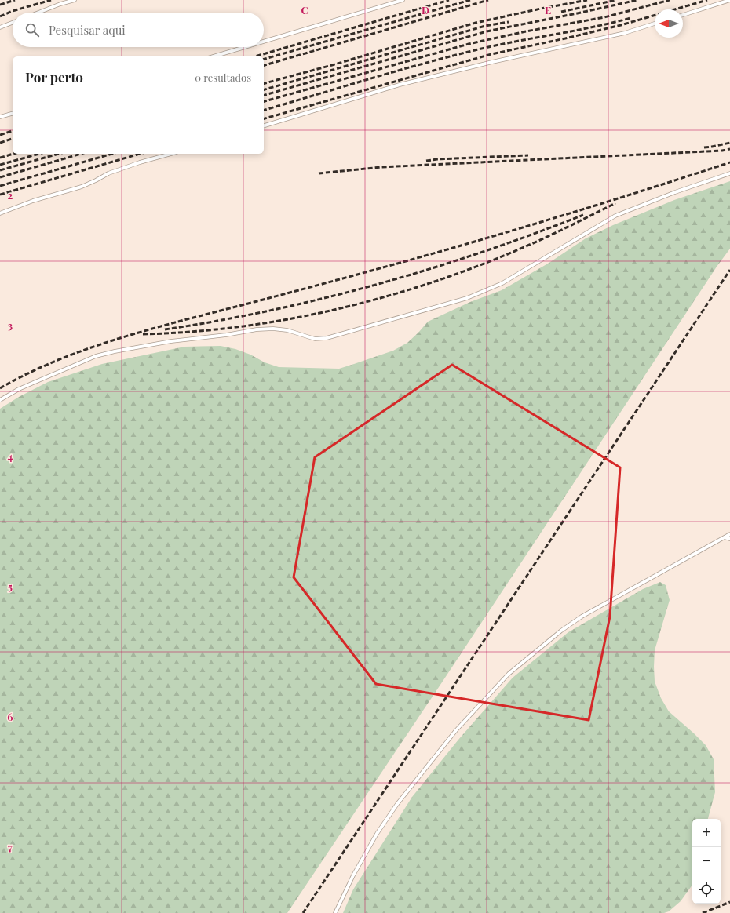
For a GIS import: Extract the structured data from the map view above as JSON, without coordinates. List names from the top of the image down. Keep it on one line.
{"north":"left","page":{"search":"Pesquisar aqui","heading":["Por perto","0 resultados"],"map_buttons":["+","−"]},"grid":{"columns":["C","D","E"],"rows":["2","3","4","5","6","7"]}}
